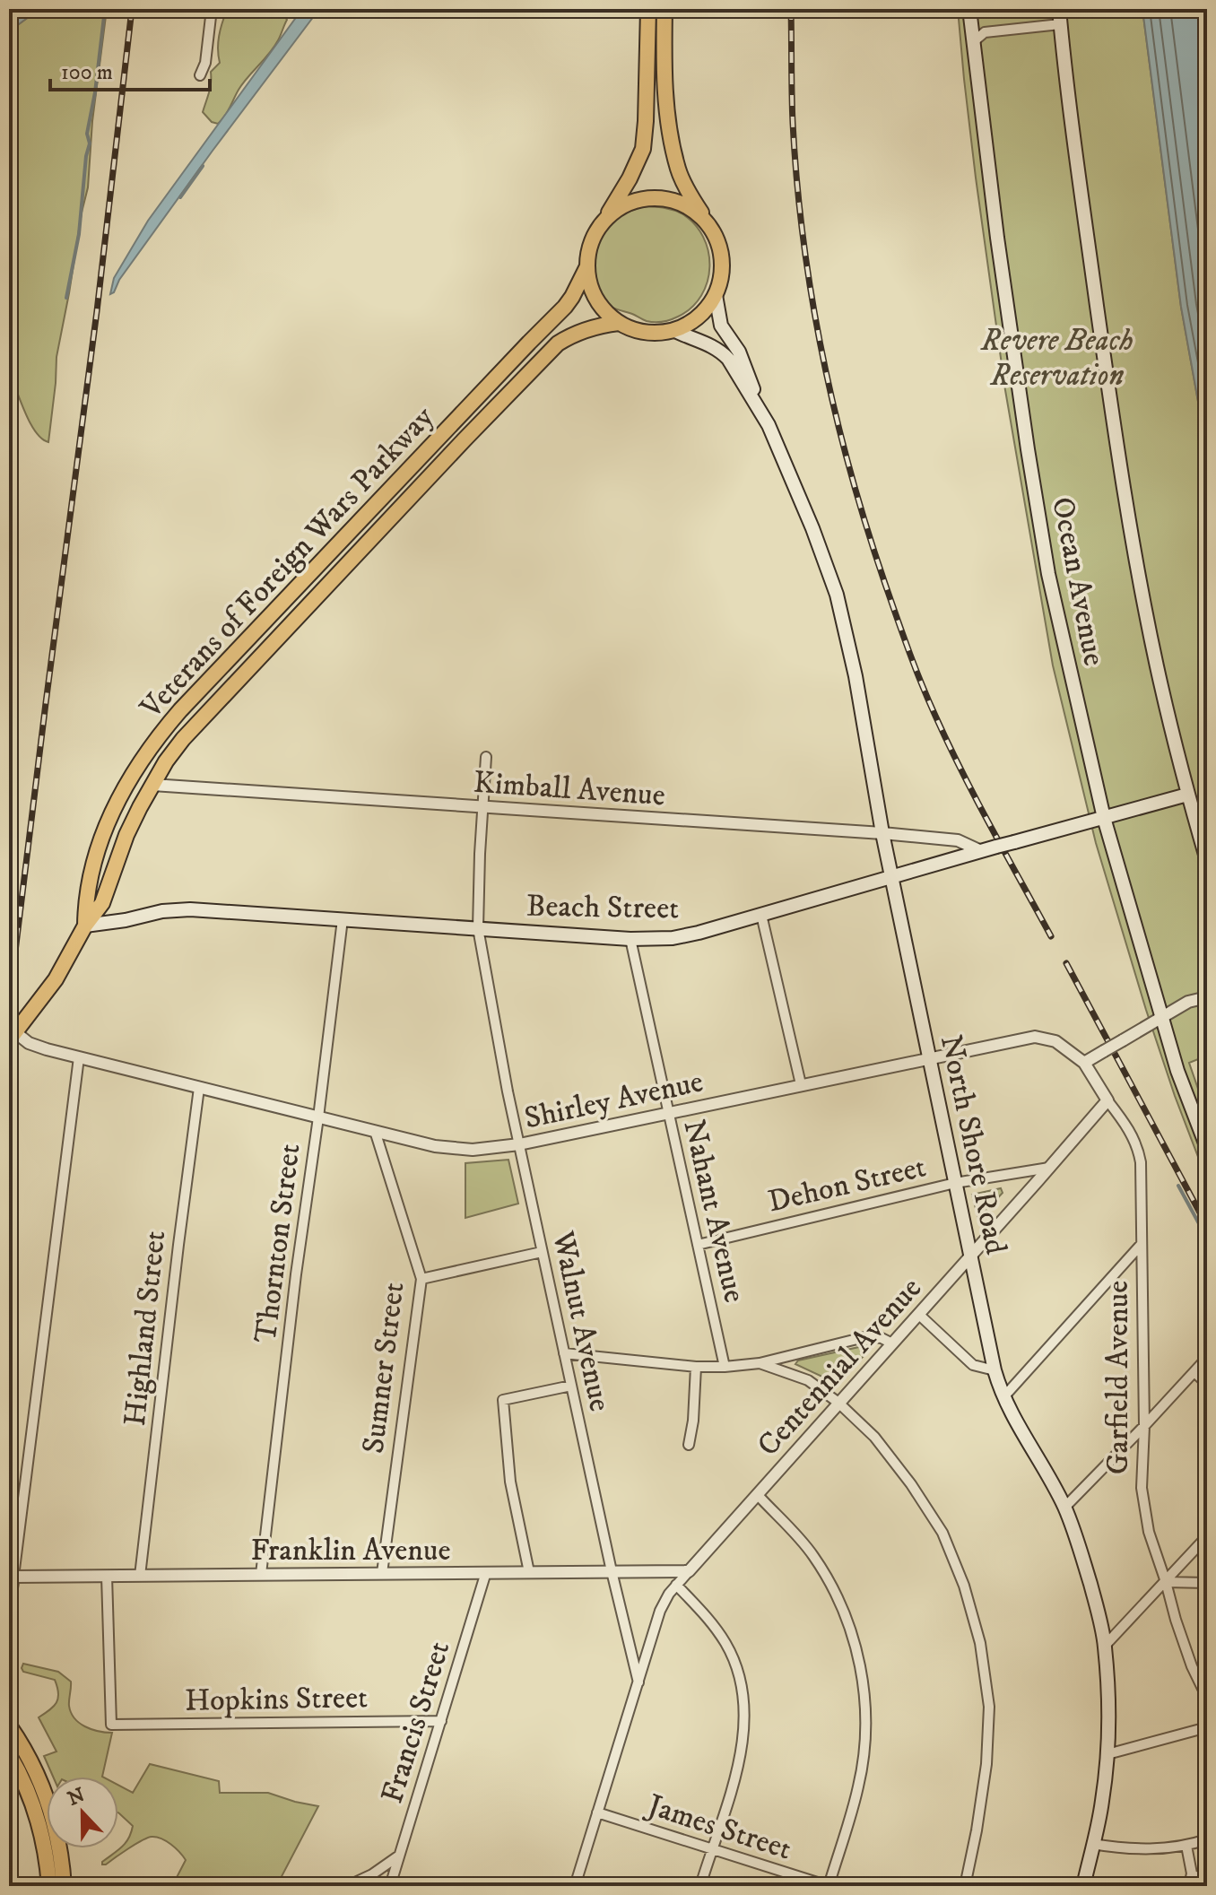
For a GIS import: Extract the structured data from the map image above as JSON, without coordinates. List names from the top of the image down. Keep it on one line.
{"streets":{"highway":["Veterans of Foreign Wars Parkway"],"main road":["Ocean Avenue","Beach Street","North Shore Road"],"street":["Kimball Avenue","Shirley Avenue","Dehon Street","Nahant Avenue","Thornton Street","Walnut Avenue","Highland Street","Centennial Avenue","Sumner Street","Garfield Avenue","Franklin Avenue","Hopkins Street","Francis Street","James Street"]},"crossings":[["Veterans of Foreign Wars Parkway","Kimball Avenue"],["Veterans of Foreign Wars Parkway","Beach Street"],["Veterans of Foreign Wars Parkway","Shirley Avenue"],["Veterans of Foreign Wars Parkway","North Shore Road"],["Ocean Avenue","Beach Street"],["Kimball Avenue","Beach Street"],["Kimball Avenue","North Shore Road"],["Kimball Avenue","Walnut Avenue"],["Beach Street","North Shore Road"],["Beach Street","Nahant Avenue"],["Beach Street","Thornton Street"],["Beach Street","Walnut Avenue"],["Shirley Avenue","North Shore Road"],["Shirley Avenue","Nahant Avenue"],["Shirley Avenue","Thornton Street"],["Shirley Avenue","Walnut Avenue"],["Shirley Avenue","Highland Street"],["Shirley Avenue","Sumner Street"],["Shirley Avenue","Garfield Avenue"],["North Shore Road","Dehon Street"],["North Shore Road","Centennial Avenue"],["Dehon Street","Nahant Avenue"],["Dehon Street","Centennial Avenue"],["Thornton Street","Franklin Avenue"],["Walnut Avenue","Centennial Avenue"],["Walnut Avenue","Franklin Avenue"],["Highland Street","Franklin Avenue"],["Centennial Avenue","Garfield Avenue"],["Centennial Avenue","Franklin Avenue"],["Sumner Street","Franklin Avenue"],["Franklin Avenue","Hopkins Street"],["Franklin Avenue","Francis Street"],["Hopkins Street","Francis Street"]],"parks":["Revere Beach Reservation"],"scale_bar":"100 m","north":"top"}
